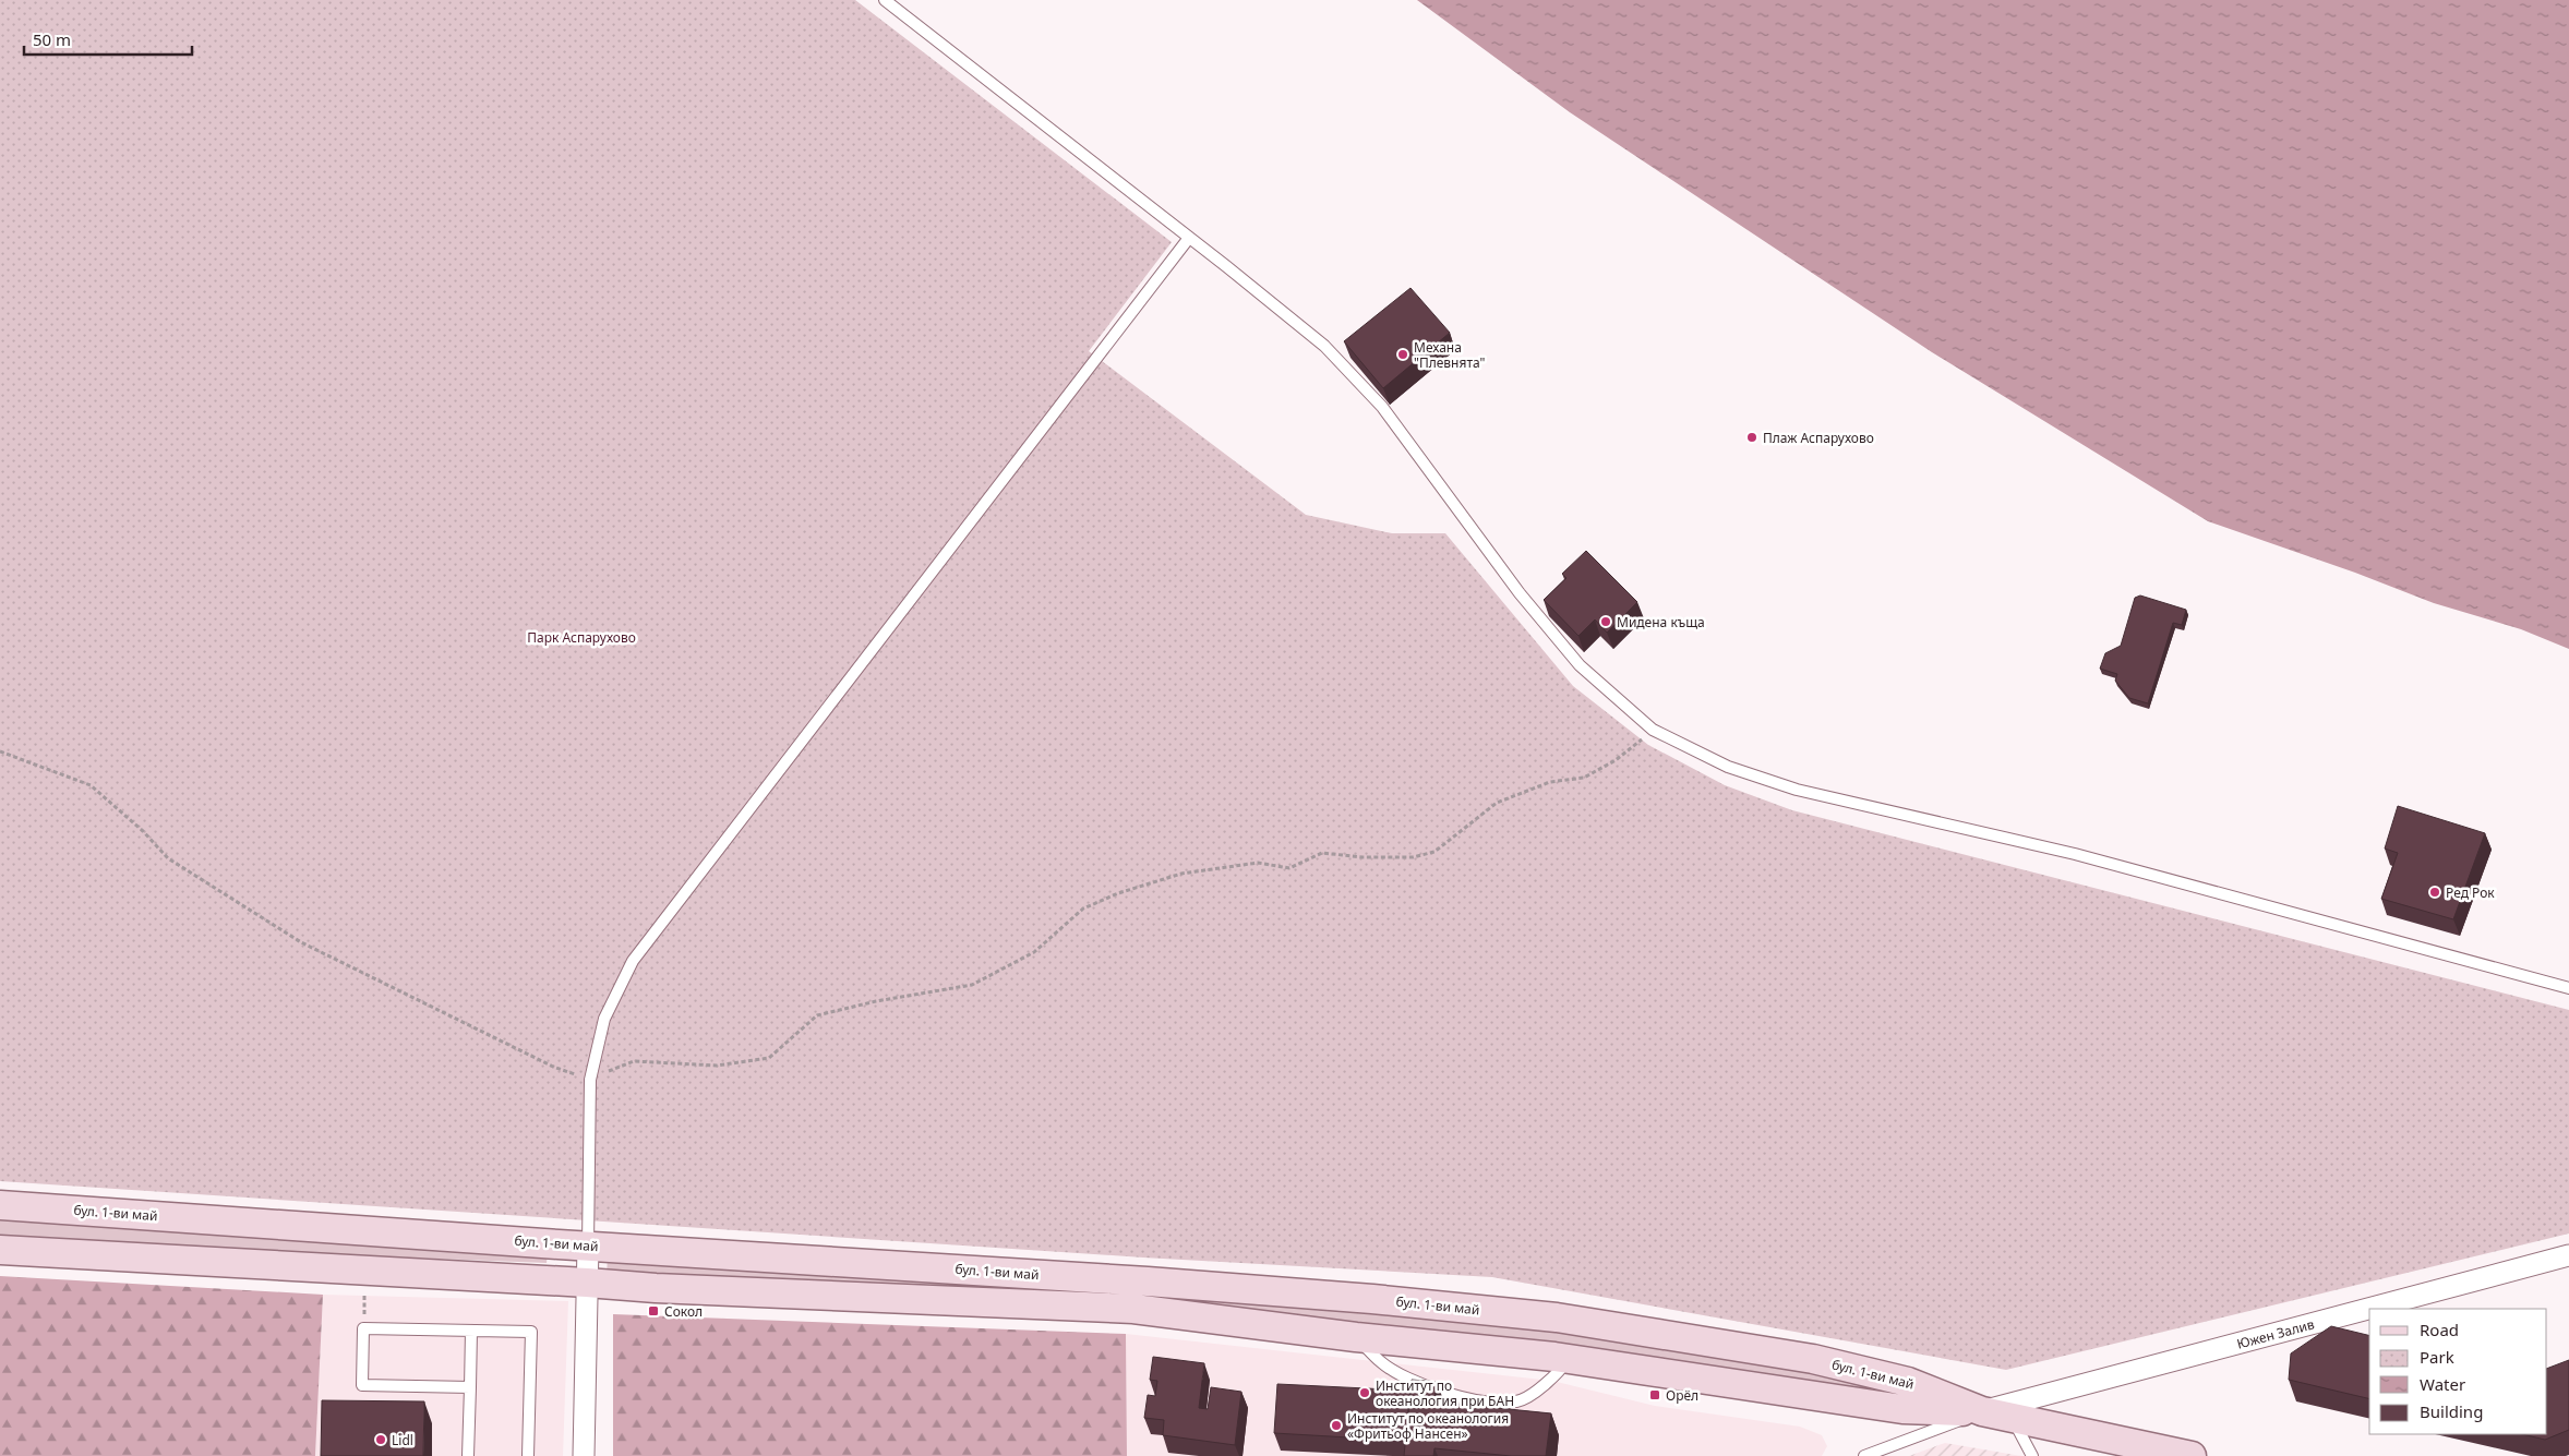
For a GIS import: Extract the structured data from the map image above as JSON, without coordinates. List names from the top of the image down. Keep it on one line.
{"streets":{"main road":["бул. 1-ви май"],"street":["Южен Залив"]},"crossings":[["бул. 1-ви май","Южен Залив"]],"parks":["Парк Аспарухово"],"places":{"other":["Механа \"Плевнята\"","Плаж Аспарухово","Мидена къща","Ред Рок","Институт по океанология при БАН","Институт по океанология «Фритьоф Нансен»","Lidl"],"transit":["Сокол","Орёл"]},"legend":["Road","Park","Water","Building"],"scale_bar":"50 m"}
